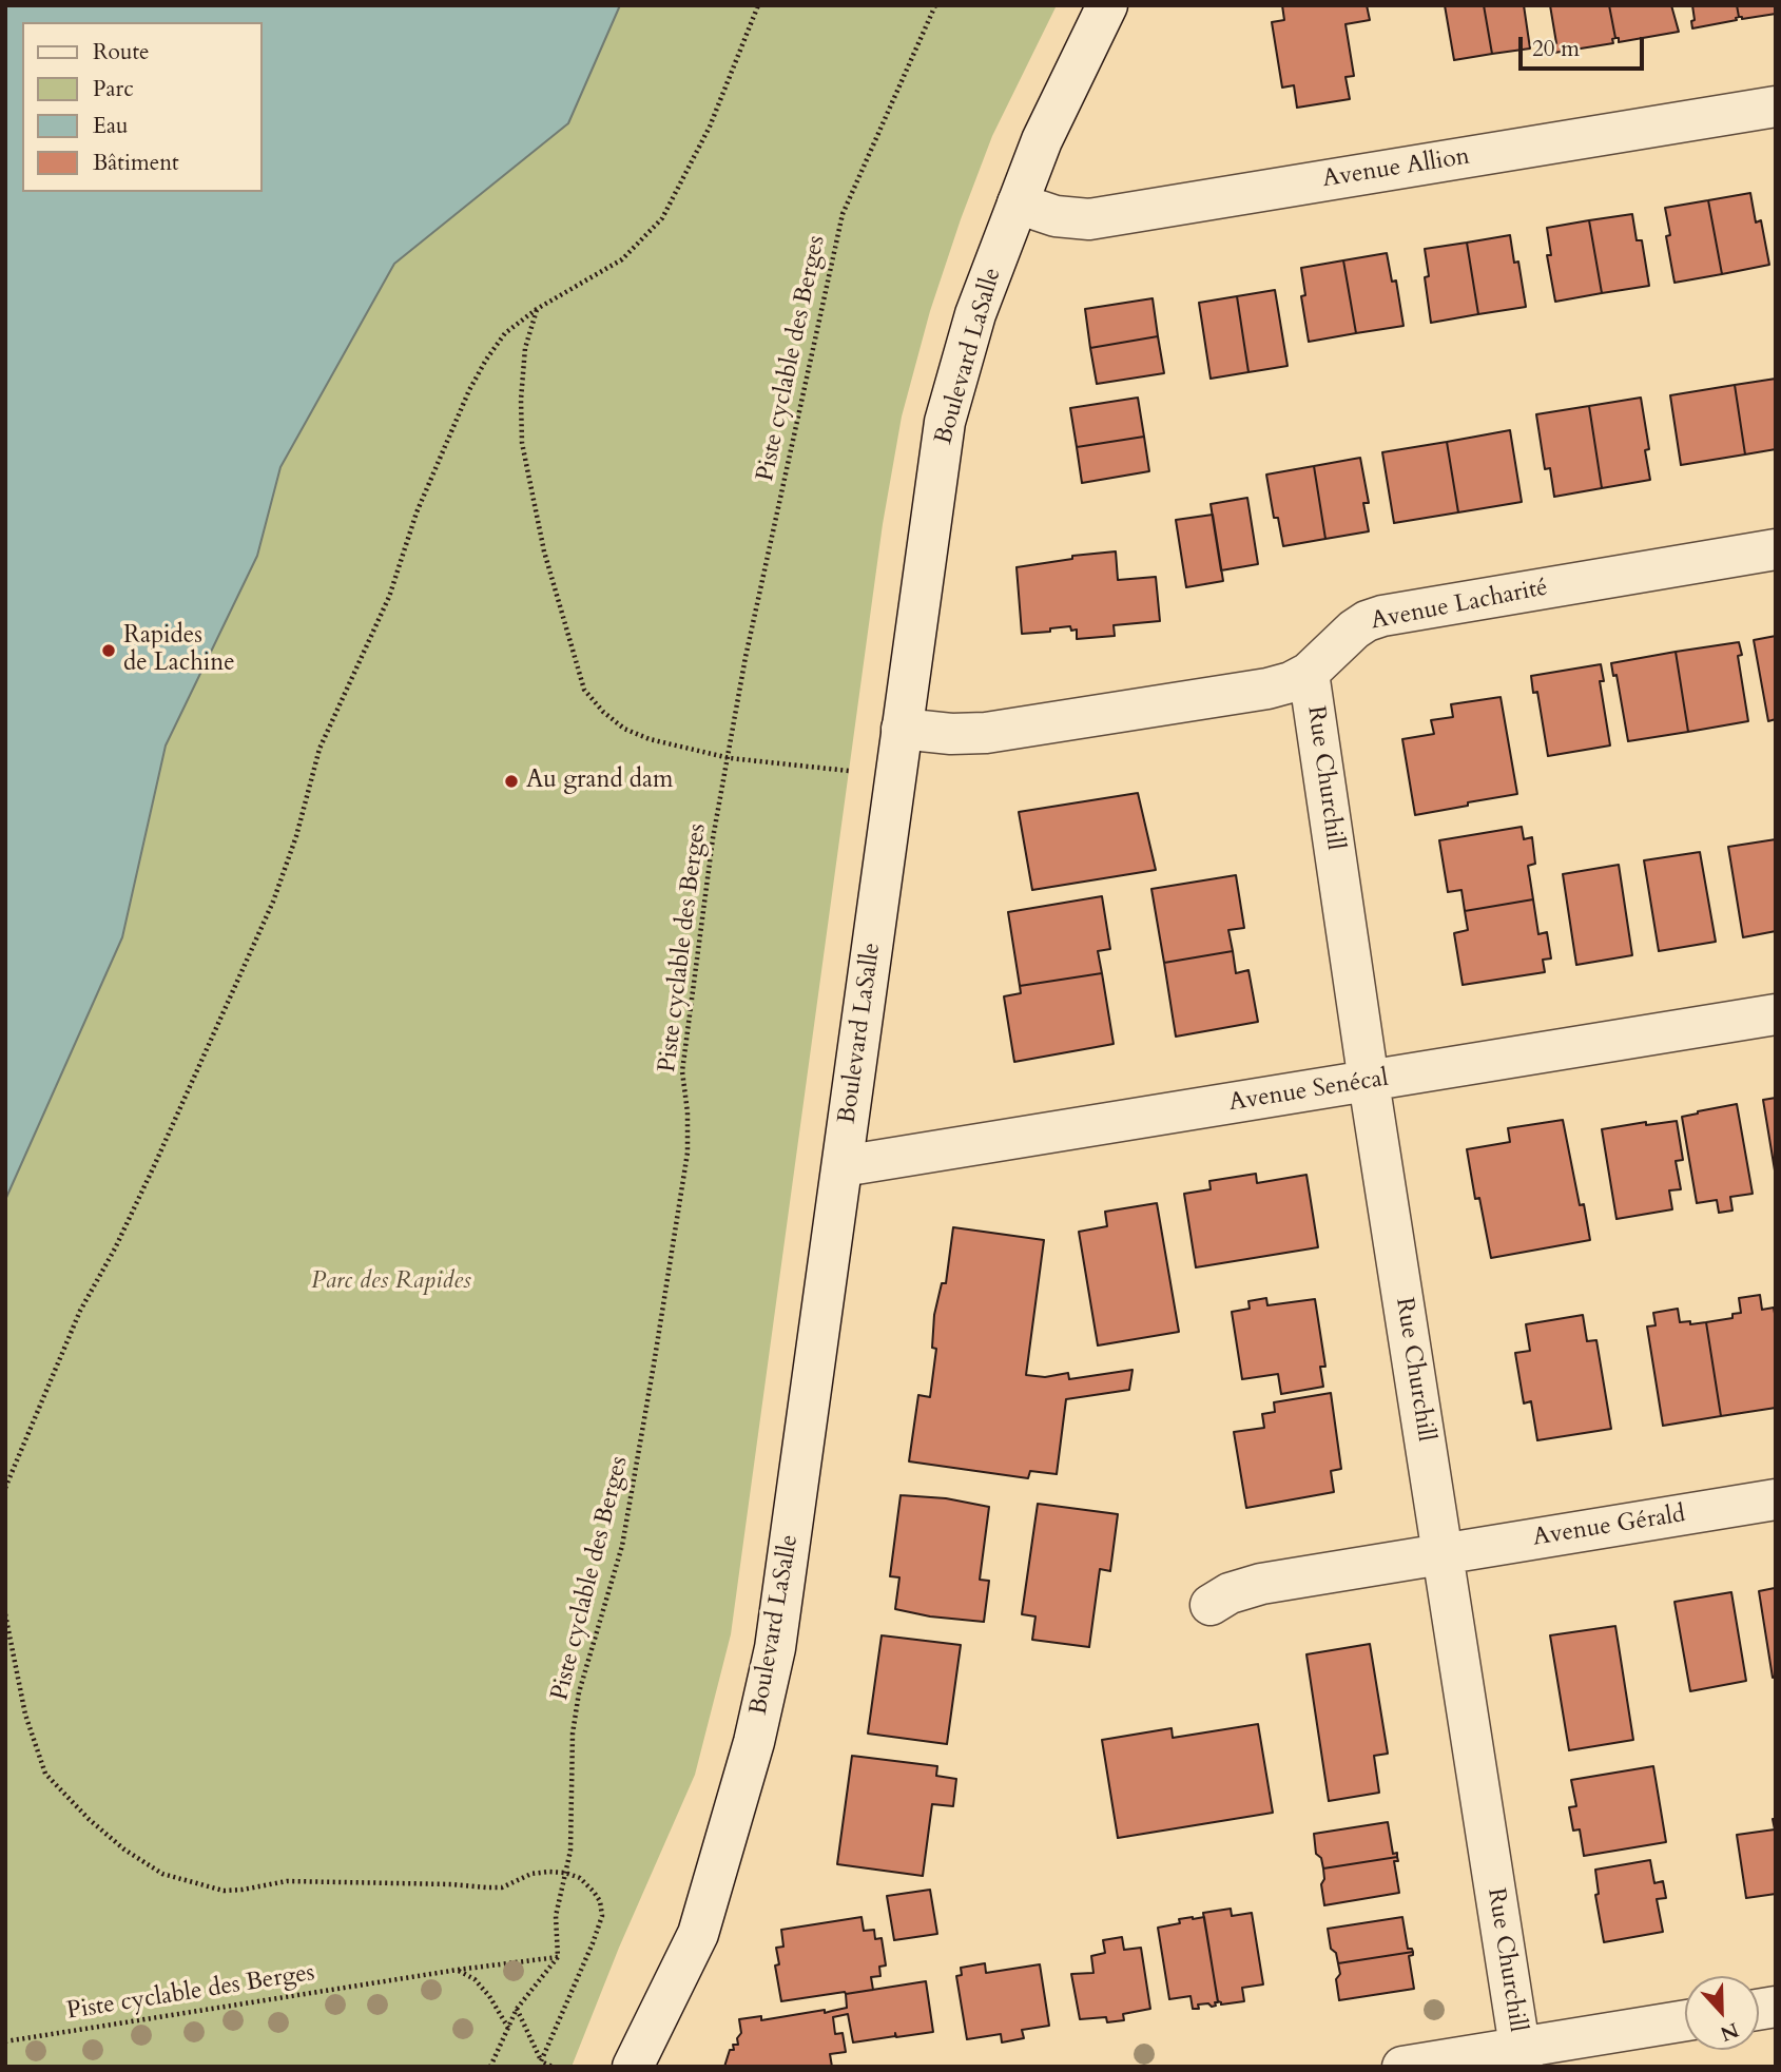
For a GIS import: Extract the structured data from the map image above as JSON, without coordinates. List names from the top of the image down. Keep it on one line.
{"streets":{"street":["Avenue Allion","Boulevard LaSalle","Avenue Lacharité","Rue Churchill","Avenue Senécal","Avenue Gérald"],"path":["Piste cyclable des Berges"]},"crossings":[["Avenue Allion","Boulevard LaSalle"],["Boulevard LaSalle","Avenue Lacharité"],["Boulevard LaSalle","Avenue Senécal"],["Avenue Lacharité","Rue Churchill"],["Rue Churchill","Avenue Senécal"],["Rue Churchill","Avenue Gérald"]],"parks":["Parc des Rapides"],"places":["Rapides de Lachine","Au grand dam"],"legend":["Route","Parc","Eau","Bâtiment"],"scale_bar":"20 m","north":"bottom"}
